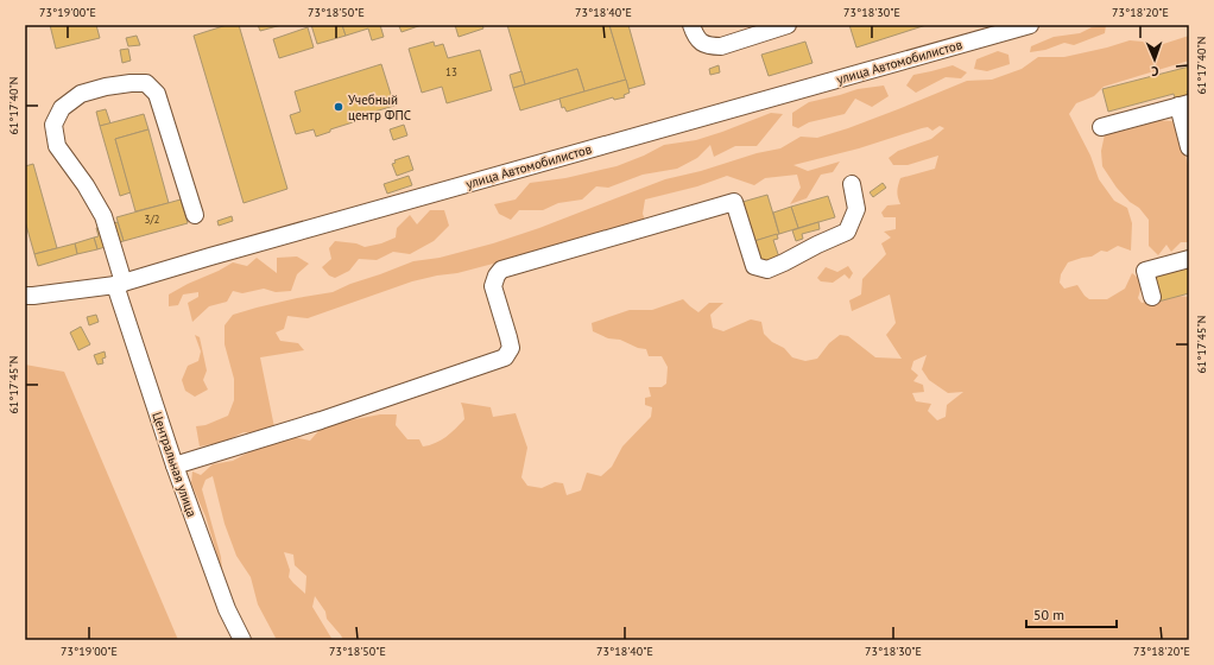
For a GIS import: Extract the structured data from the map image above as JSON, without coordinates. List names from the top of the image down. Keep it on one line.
{"streets":{"street":["улица Автомобилистов","Центральная улица"]},"crossings":[["улица Автомобилистов","Центральная улица"]],"places":["Учебный центр ФПС"],"house_numbers":["13","3/2"],"scale_bar":"50 m","north":"bottom","coordinates":["73°19'00\"E","73°18'50\"E","73°18'40\"E","73°18'30\"E","73°18'20\"E","61°17'40\"N","61°17'45\"N"]}
